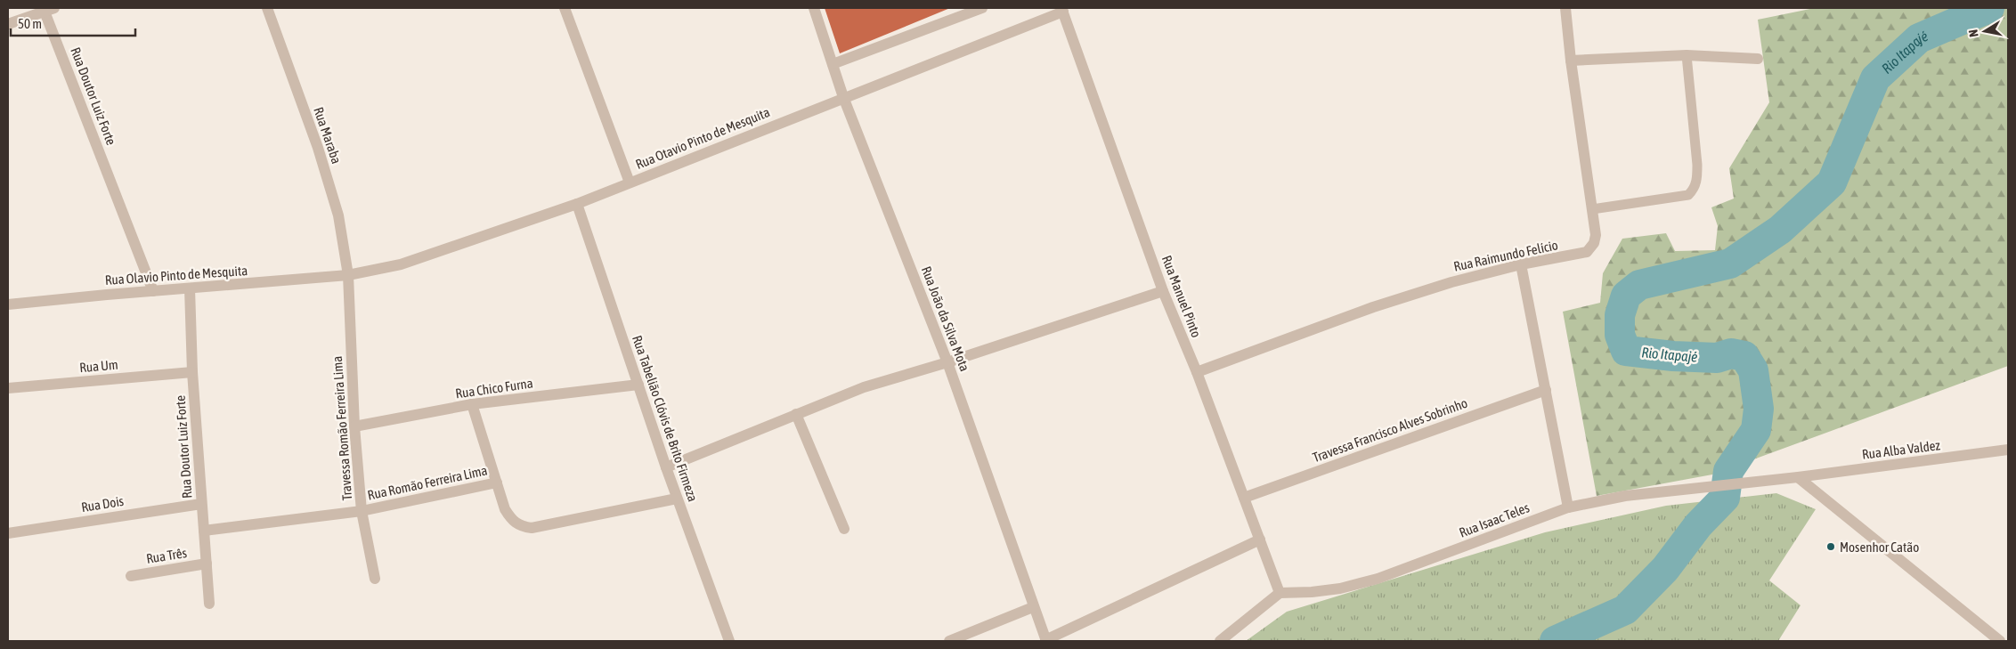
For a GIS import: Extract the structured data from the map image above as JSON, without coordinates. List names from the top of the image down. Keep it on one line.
{"streets":{"street":["Rua Doutor Luiz Forte","Rua Maraba","Rua Otavio Pinto de Mesquita","Rua Raimundo Felício","Rua Olavio Pinto de Mesquita","Rua Manuel Pinto","Rua João da Silva Mota","Rua Um","Rua Chico Furna","Rua Tabelião Clóvis de Brito Firmeza","Travessa Romão Ferreira Lima","Travessa Francisco Alves Sobrinho","Rua Alba Valdez","Rua Romão Ferreira Lima","Rua Dois","Rua Isaac Teles","Rua Três"]},"crossings":[["Rua Doutor Luiz Forte","Rua Olavio Pinto de Mesquita"],["Rua Doutor Luiz Forte","Rua Um"],["Rua Doutor Luiz Forte","Rua Romão Ferreira Lima"],["Rua Doutor Luiz Forte","Rua Dois"],["Rua Doutor Luiz Forte","Rua Três"],["Rua Maraba","Rua Otavio Pinto de Mesquita"],["Rua Maraba","Rua Olavio Pinto de Mesquita"],["Rua Maraba","Travessa Romão Ferreira Lima"],["Rua Otavio Pinto de Mesquita","Rua Olavio Pinto de Mesquita"],["Rua Otavio Pinto de Mesquita","Rua Manuel Pinto"],["Rua Otavio Pinto de Mesquita","Rua João da Silva Mota"],["Rua Otavio Pinto de Mesquita","Rua Tabelião Clóvis de Brito Firmeza"],["Rua Otavio Pinto de Mesquita","Travessa Romão Ferreira Lima"],["Rua Raimundo Felício","Rua Manuel Pinto"],["Rua Olavio Pinto de Mesquita","Travessa Romão Ferreira Lima"],["Rua Manuel Pinto","Travessa Francisco Alves Sobrinho"],["Rua Manuel Pinto","Rua Isaac Teles"],["Rua Chico Furna","Rua Tabelião Clóvis de Brito Firmeza"],["Rua Chico Furna","Travessa Romão Ferreira Lima"],["Rua Chico Furna","Rua Romão Ferreira Lima"],["Rua Tabelião Clóvis de Brito Firmeza","Rua Romão Ferreira Lima"],["Travessa Romão Ferreira Lima","Rua Romão Ferreira Lima"],["Rua Alba Valdez","Rua Isaac Teles"]],"water":["Rio Itapajé"],"places":["Mosenhor Catão"],"scale_bar":"50 m","north":"left"}
